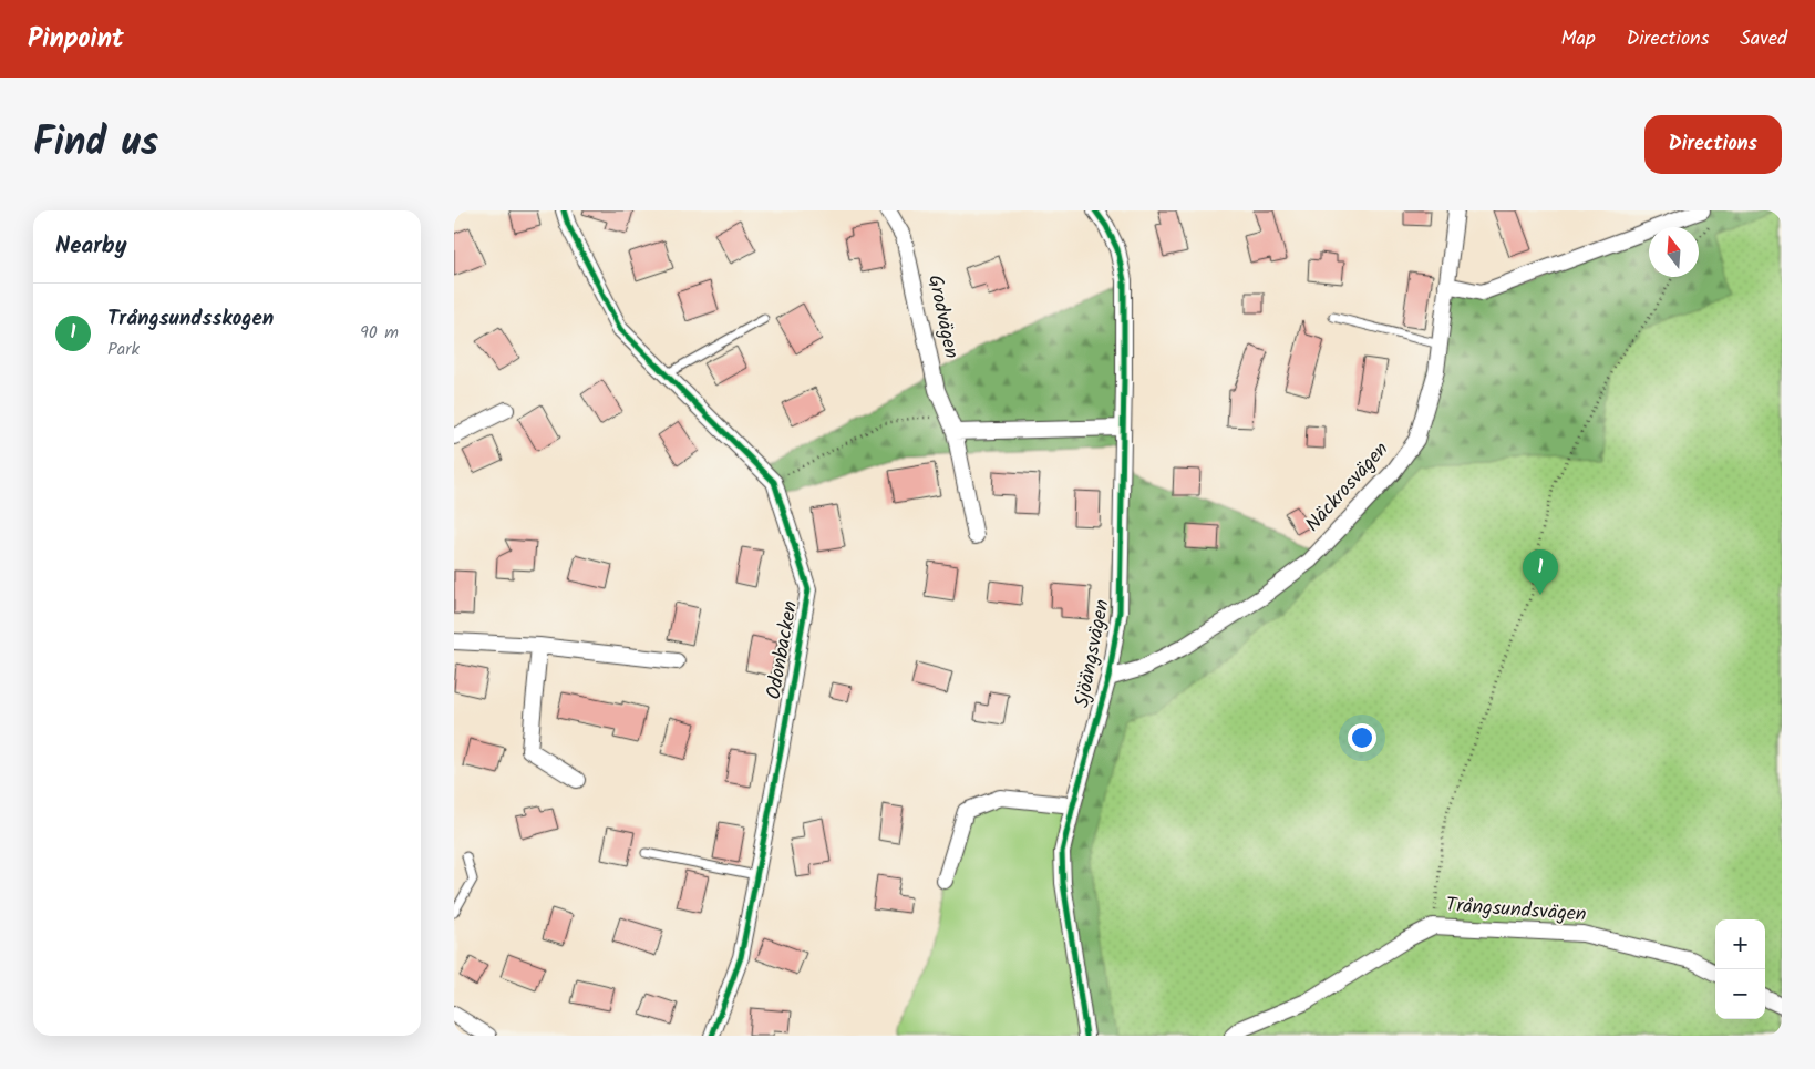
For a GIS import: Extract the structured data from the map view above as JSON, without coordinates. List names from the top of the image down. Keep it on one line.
{"streets":{"street":["Grodvägen","Näckrosvägen","Odonbacken","Sjöängsvägen","Trångsundsvägen"]},"crossings":[["Näckrosvägen","Sjöängsvägen"]],"north":"top","page":{"header":"Pinpoint","nav":["Map","Directions","Saved"],"title":"Find us","buttons":"Directions","heading":"Nearby","list":[{"mark":"1","name":"Trångsundsskogen","note":"Park","value":"90 m"}],"pins":"1","map_buttons":["+","−"]}}
